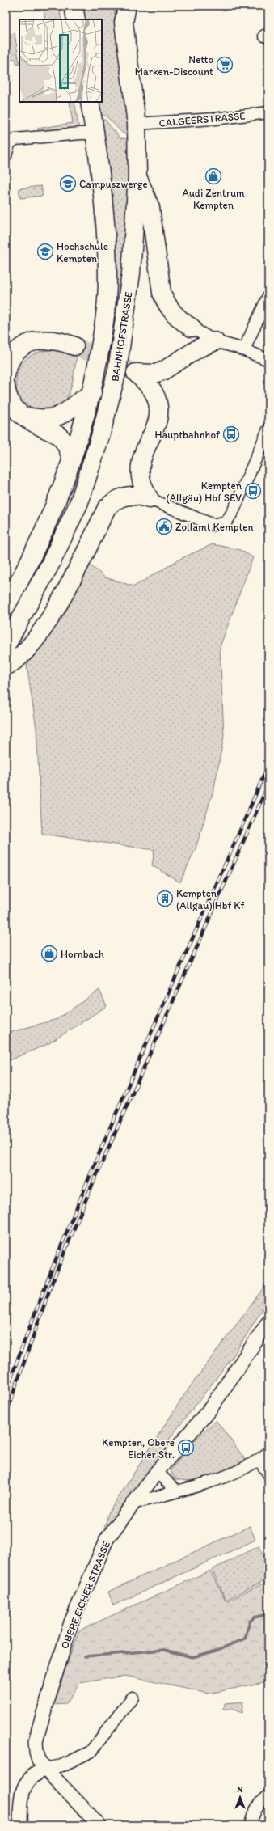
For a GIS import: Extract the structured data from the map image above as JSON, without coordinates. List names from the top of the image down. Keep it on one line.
{"streets":{"main road":["BAHNHOFSTRASSE"],"street":["CALGEERSTRASSE","OBERE EICHER STRASSE"]},"crossings":[["CALGEERSTRASSE","BAHNHOFSTRASSE"]],"places":{"supermarket":["Netto Marken-Discount"],"shop":["Audi Zentrum Kempten","Hornbach"],"school or university":["Campuszwerge","Hochschule Kempten"],"bus stop":["Hauptbahnhof","Kempten (Allgäu) Hbf SEV","Kempten, Obere Eicher Str."],"public building":["Zollamt Kempten"],"building":["Kempten (Allgäu) Hbf Kf"]},"north":"top"}
